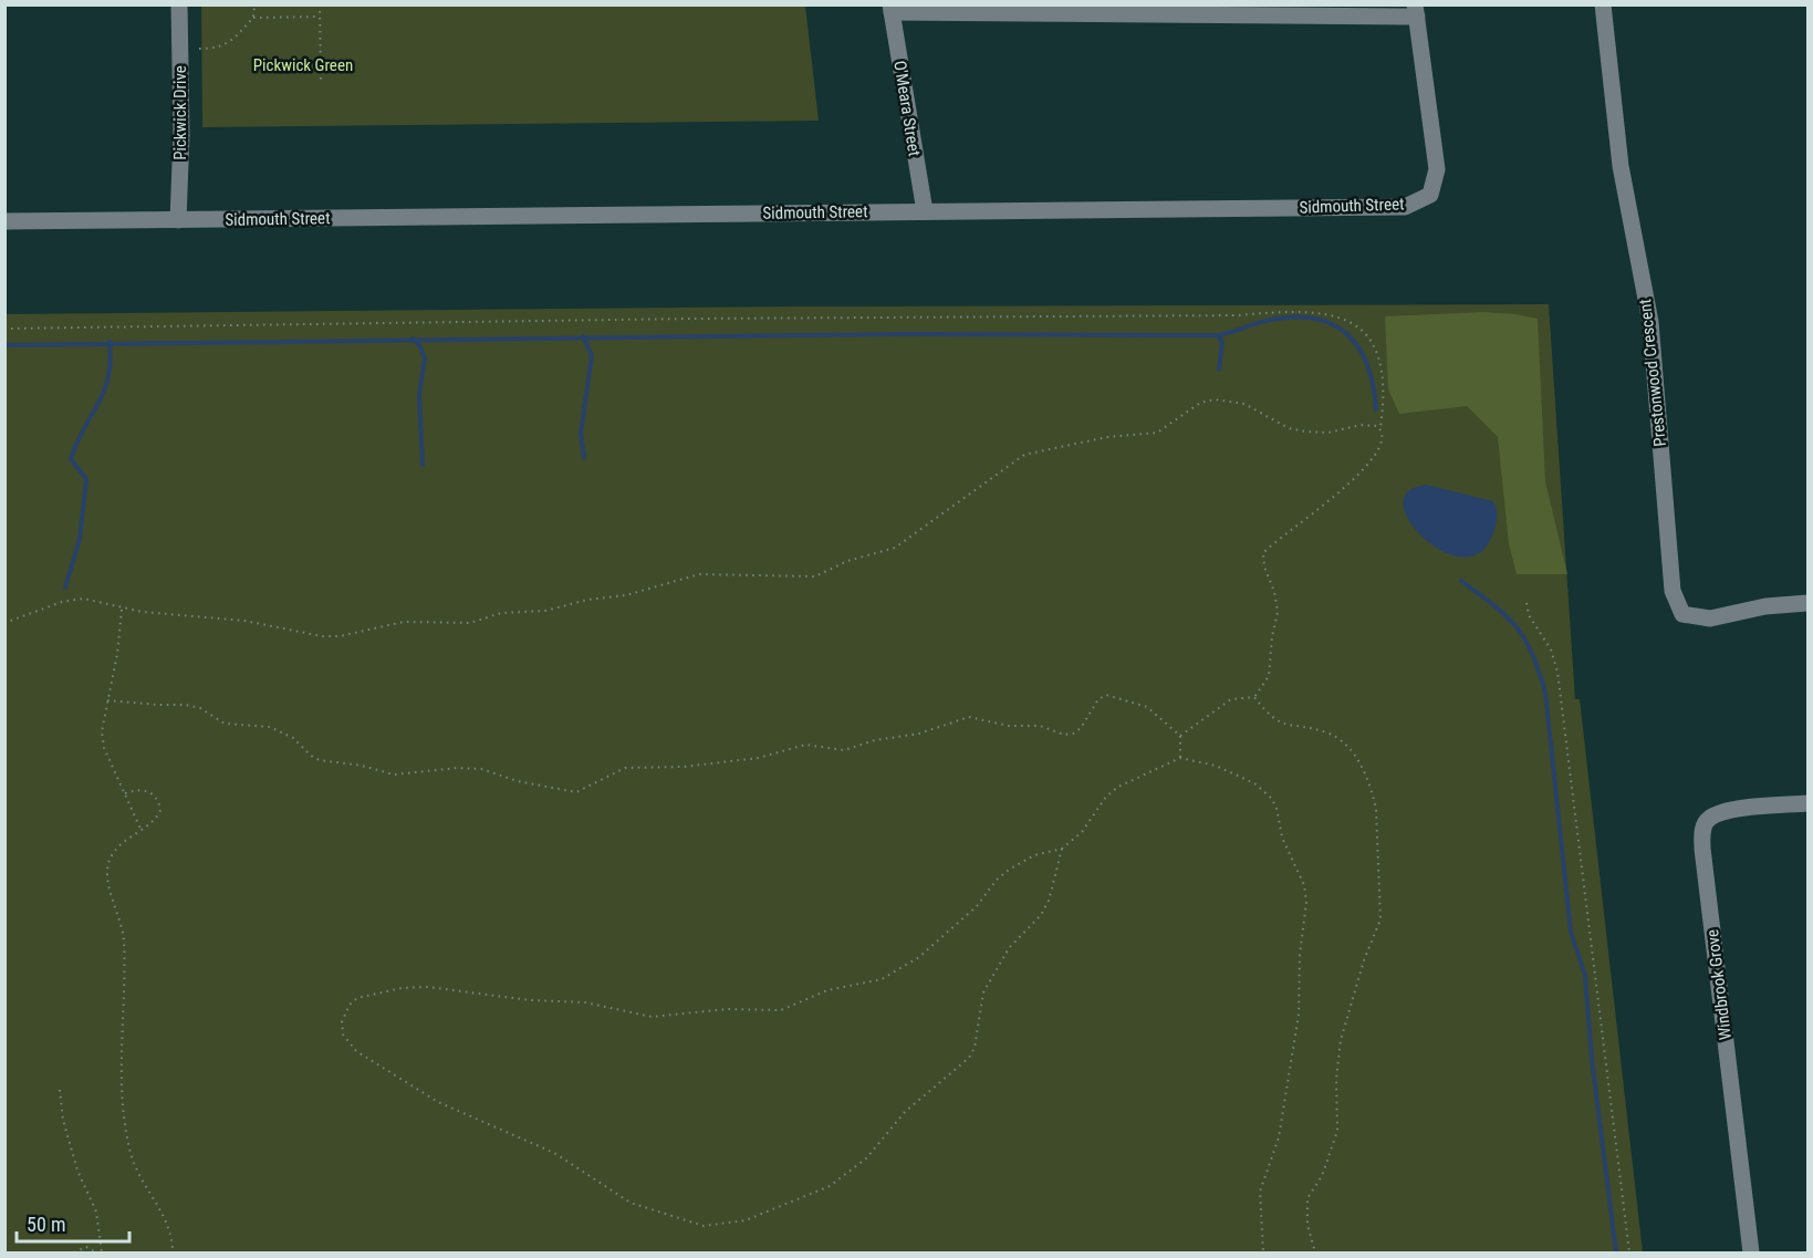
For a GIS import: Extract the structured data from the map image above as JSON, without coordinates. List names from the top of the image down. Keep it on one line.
{"streets":{"street":["O'Meara Street","Pickwick Drive","Sidmouth Street","Prestonwood Crescent","Windbrook Grove"]},"crossings":[["O'Meara Street","Sidmouth Street"],["Pickwick Drive","Sidmouth Street"]],"parks":["Pickwick Green"],"scale_bar":"50 m"}
